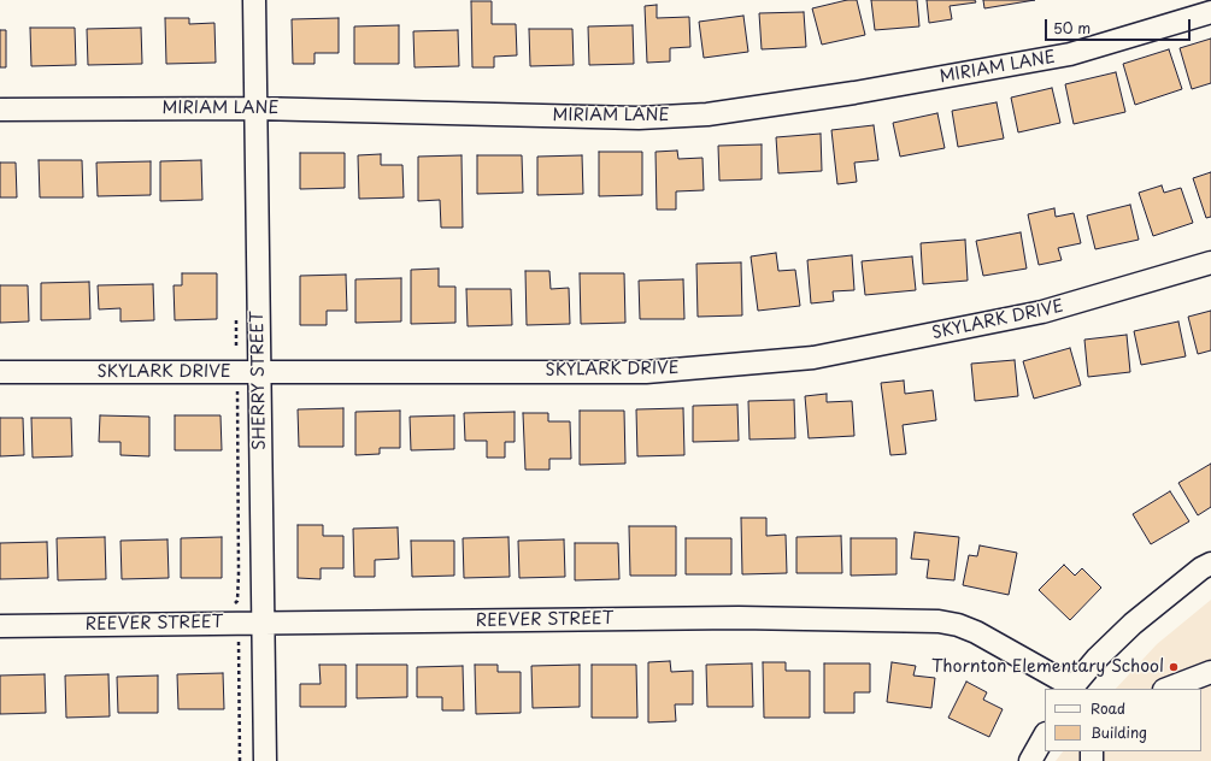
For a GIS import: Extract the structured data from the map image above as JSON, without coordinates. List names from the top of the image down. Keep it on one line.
{"streets":{"street":["MIRIAM LANE","SKYLARK DRIVE","SHERRY STREET","REEVER STREET"]},"crossings":[["MIRIAM LANE","SHERRY STREET"],["SKYLARK DRIVE","SHERRY STREET"],["SHERRY STREET","REEVER STREET"]],"places":["Thornton Elementary School"],"legend":["Road","Building"],"scale_bar":"50 m"}
